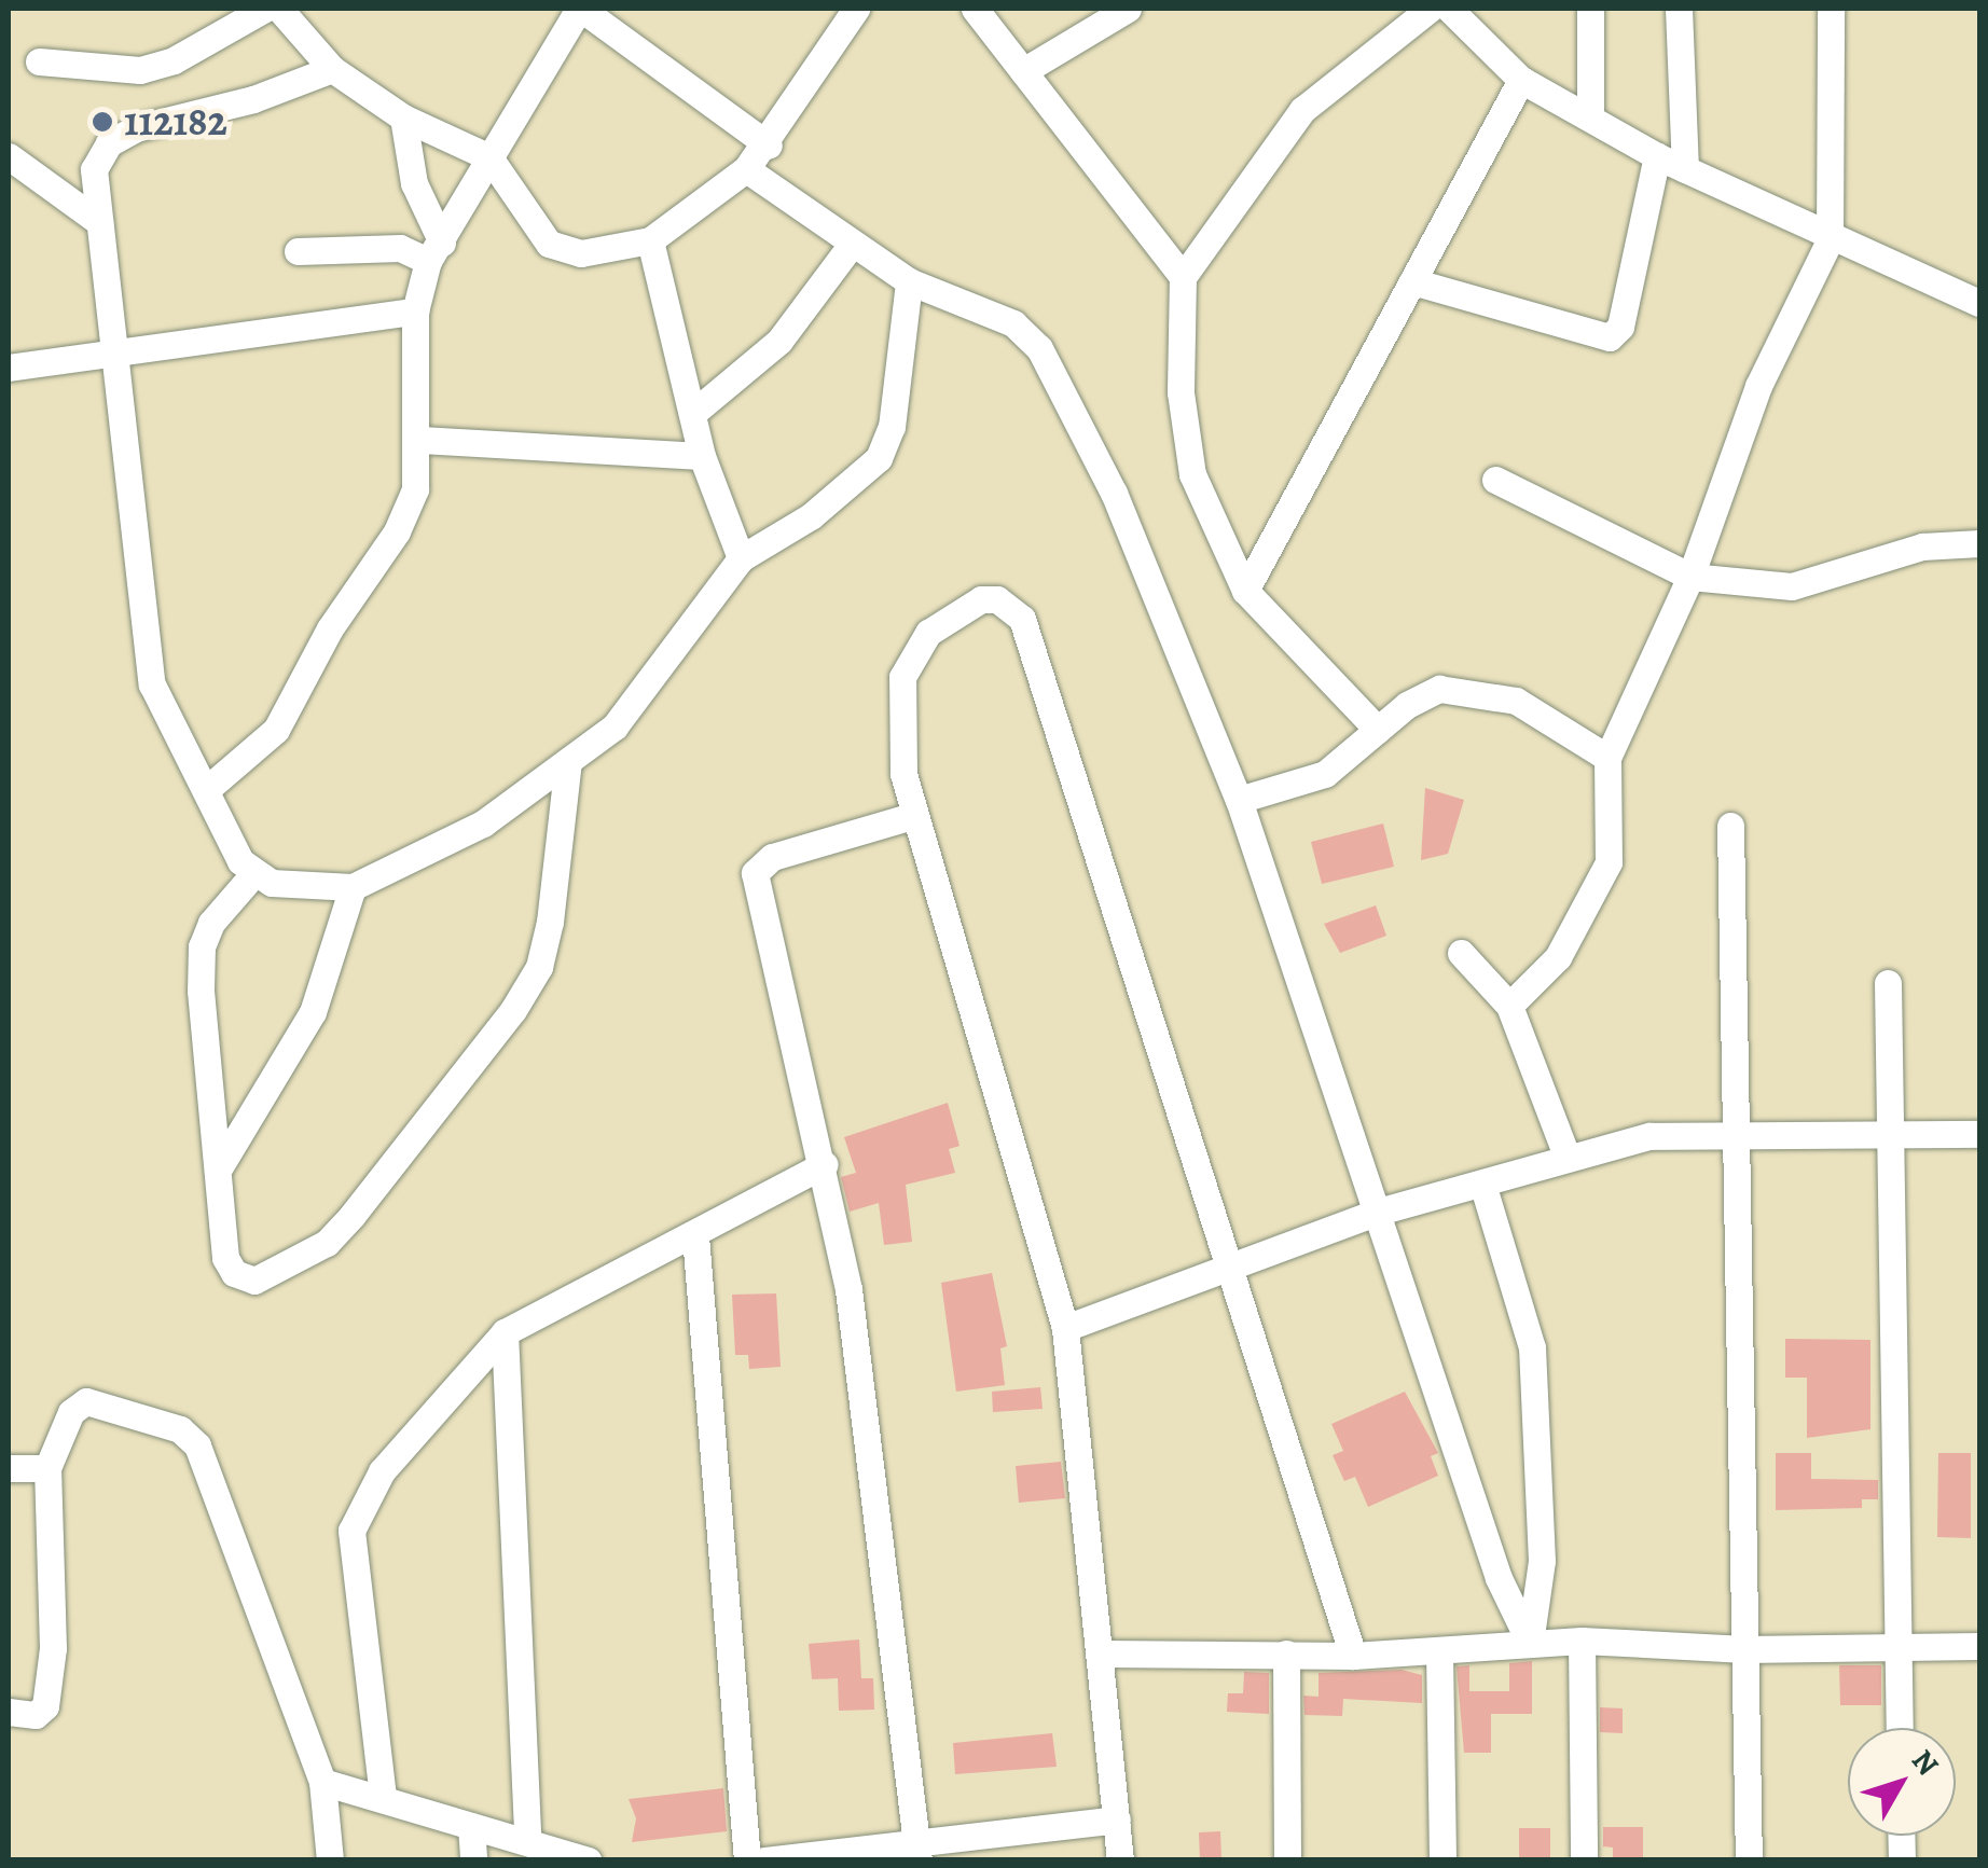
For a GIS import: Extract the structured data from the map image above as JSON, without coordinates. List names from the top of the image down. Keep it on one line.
{"places":["112182"],"north":"top right"}
